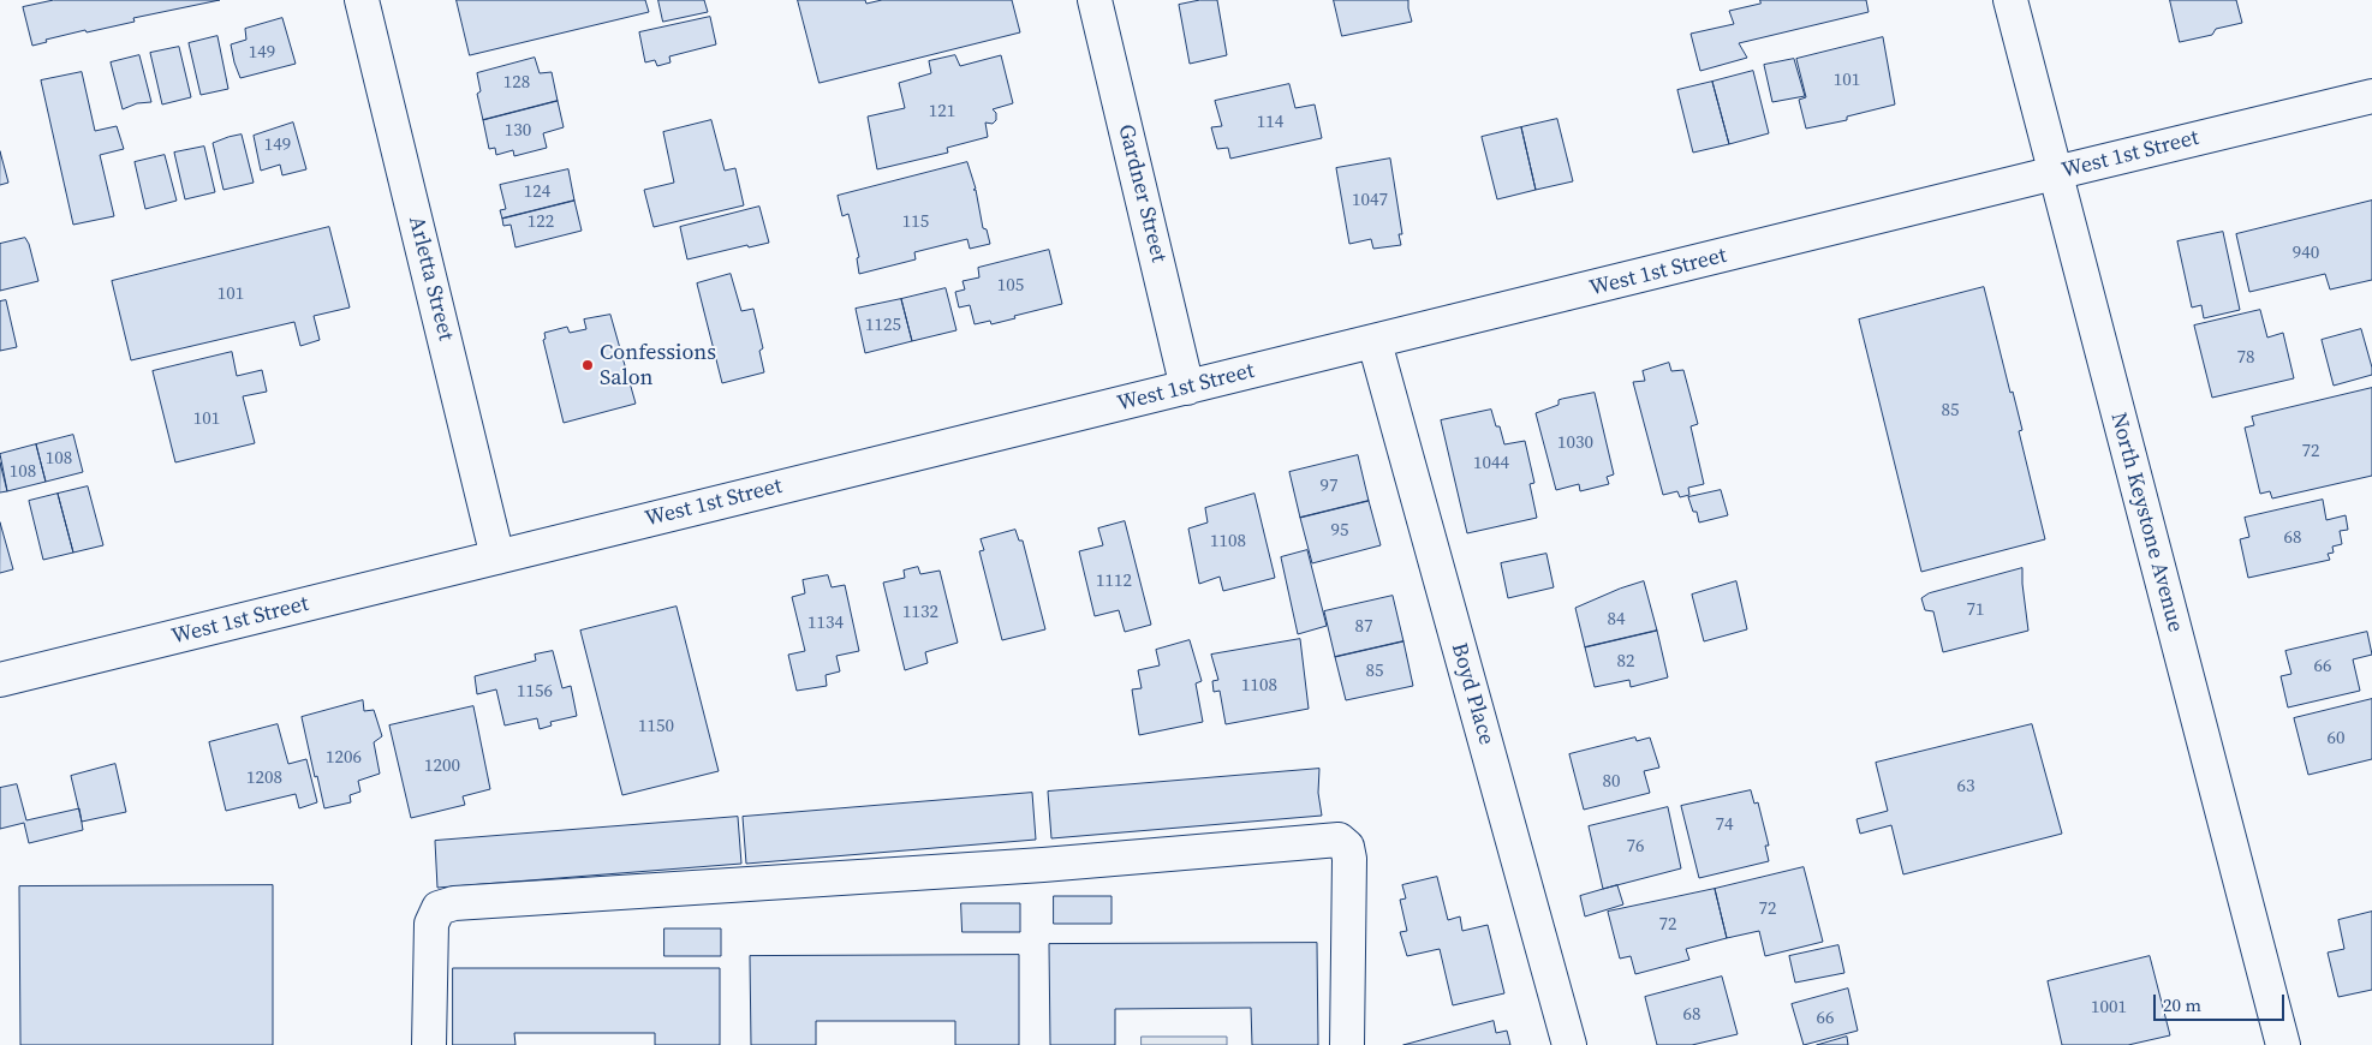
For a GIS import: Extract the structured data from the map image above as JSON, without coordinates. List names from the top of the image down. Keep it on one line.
{"streets":{"street":["West 1st Street","Gardner Street","Arletta Street","North Keystone Avenue","Boyd Place"]},"crossings":[["West 1st Street","Gardner Street"],["West 1st Street","Arletta Street"],["West 1st Street","North Keystone Avenue"],["West 1st Street","Boyd Place"]],"places":["Confessions Salon"],"house_numbers":["149","101","128","121","114","130","149","124","1047","122","115","940","105","101","1125","78","85","101","1030","72","108","1044","108","97","95","68","1108","1112","71","1132","84","1134","87","82","66","85","1108","1156","1150","60","1206","1200","1208","80","63","74","76","72","72","1001","68","66"],"scale_bar":"20 m"}
